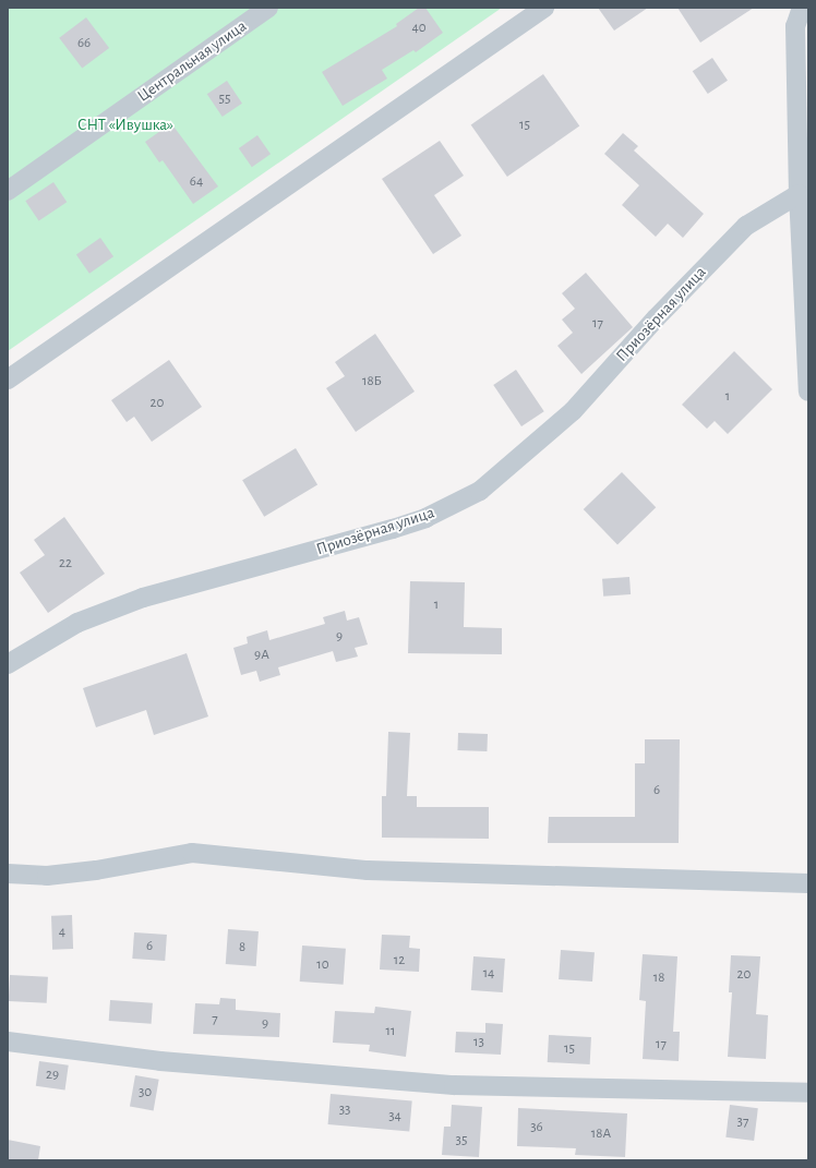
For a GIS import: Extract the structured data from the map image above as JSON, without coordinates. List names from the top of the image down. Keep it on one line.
{"streets":{"street":["Центральная улица","Приозёрная улица"]},"parks":["СНТ «Ивушка»"],"house_numbers":["40","66","55","15","64","17","18Б","1","20","22","1","9","9А","6","4","6","8","12","10","14","20","18","7","9","11","13","17","15","29","30","33","34","37","36","18А","35"]}
